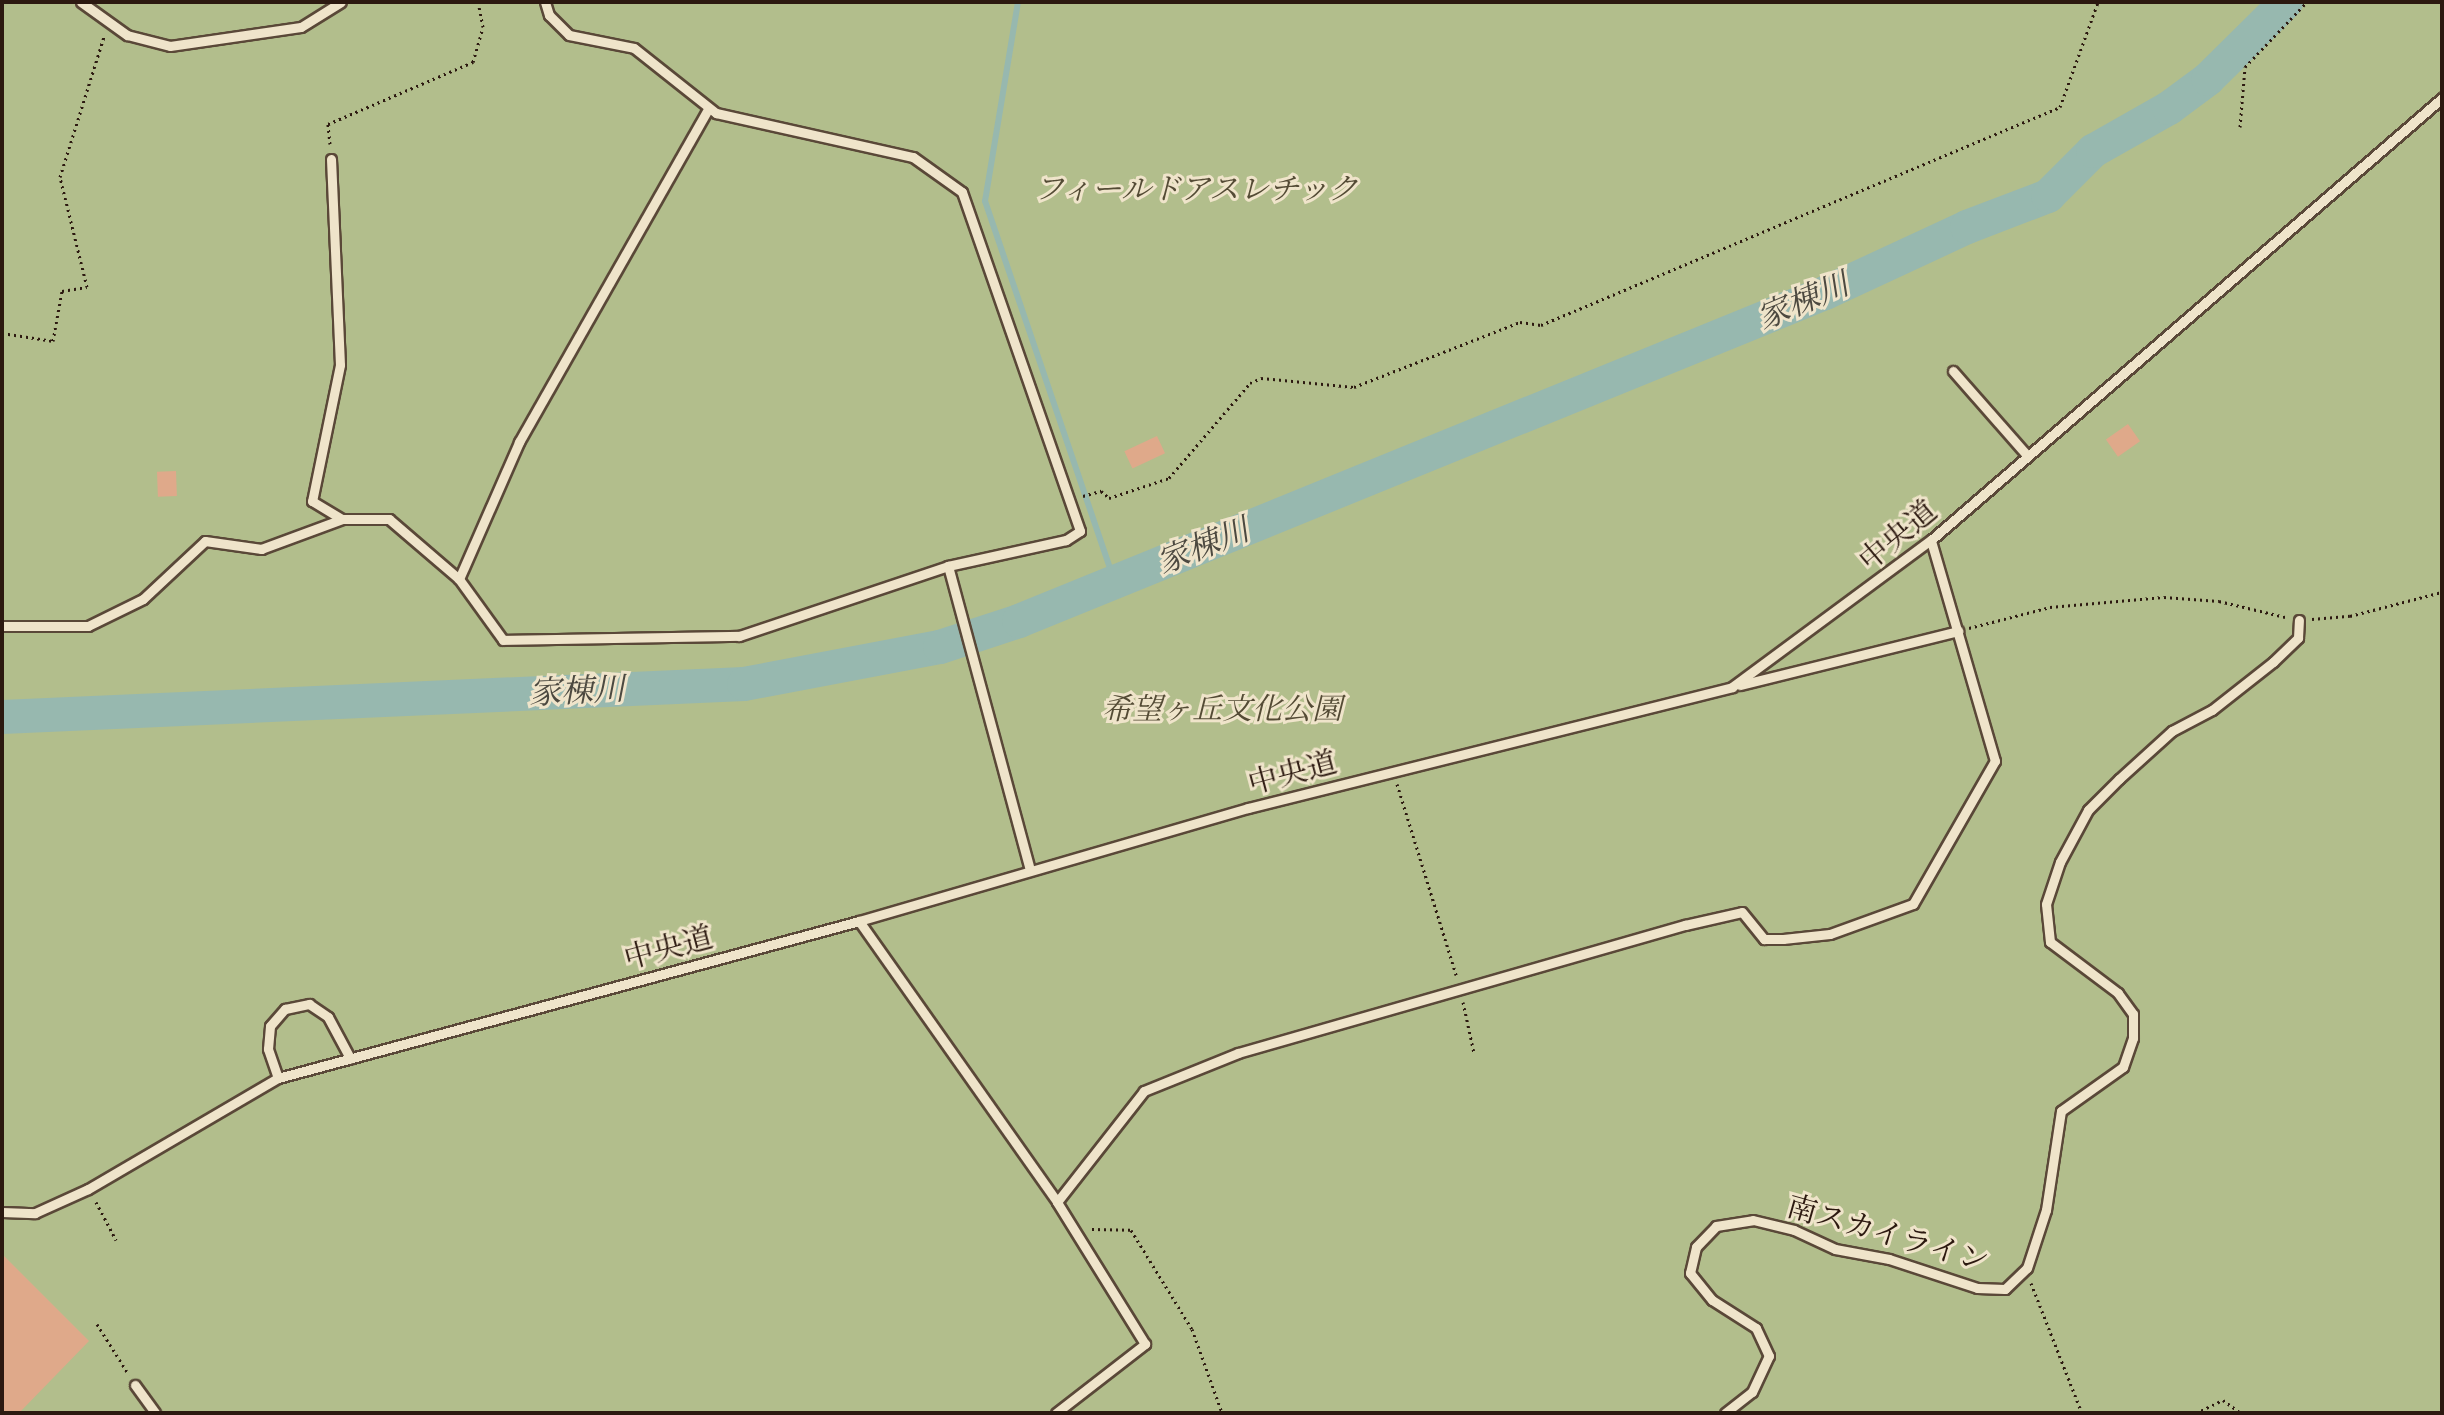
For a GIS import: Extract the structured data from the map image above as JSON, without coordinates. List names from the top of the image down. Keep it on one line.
{"streets":{"lane":["中央道","南スカイライン"]},"water":["家棟川"],"parks":["フィールドアスレチック","希望ヶ丘文化公園"]}
